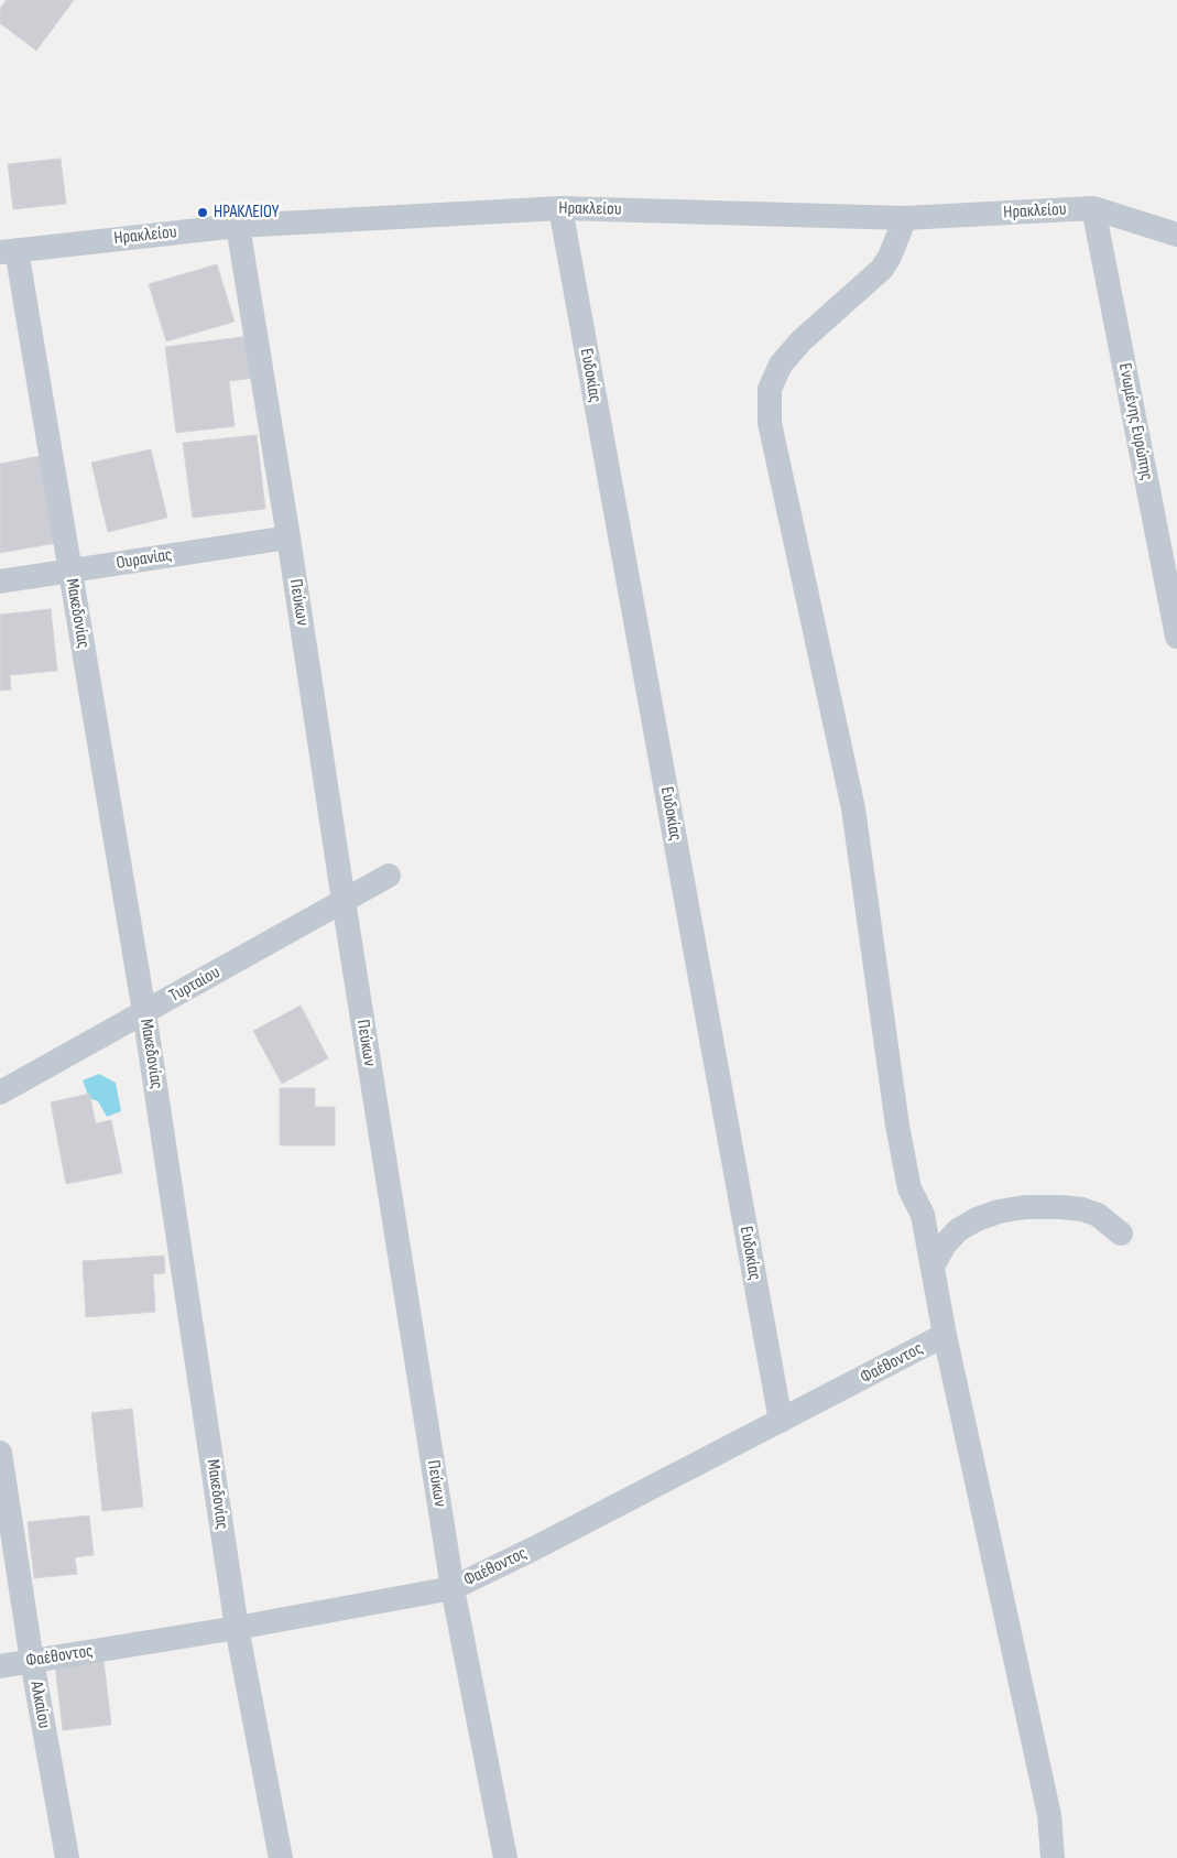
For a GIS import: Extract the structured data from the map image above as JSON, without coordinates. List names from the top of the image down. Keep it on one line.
{"streets":{"street":["Ηρακλείου","Ευδοκίας","Ενωμένης Ευρώπης","Ουρανίας","Πεύκων","Μακεδονίας","Τυρταίου","Φαέθοντος","Αλκαίου"]},"crossings":[["Ηρακλείου","Ευδοκίας"],["Ηρακλείου","Ενωμένης Ευρώπης"],["Ηρακλείου","Πεύκων"],["Ηρακλείου","Μακεδονίας"],["Ευδοκίας","Φαέθοντος"],["Ουρανίας","Πεύκων"],["Ουρανίας","Μακεδονίας"],["Πεύκων","Τυρταίου"],["Πεύκων","Φαέθοντος"],["Μακεδονίας","Τυρταίου"],["Μακεδονίας","Φαέθοντος"],["Φαέθοντος","Αλκαίου"]],"places":["ΗΡΑΚΛΕΙΟΥ"]}
